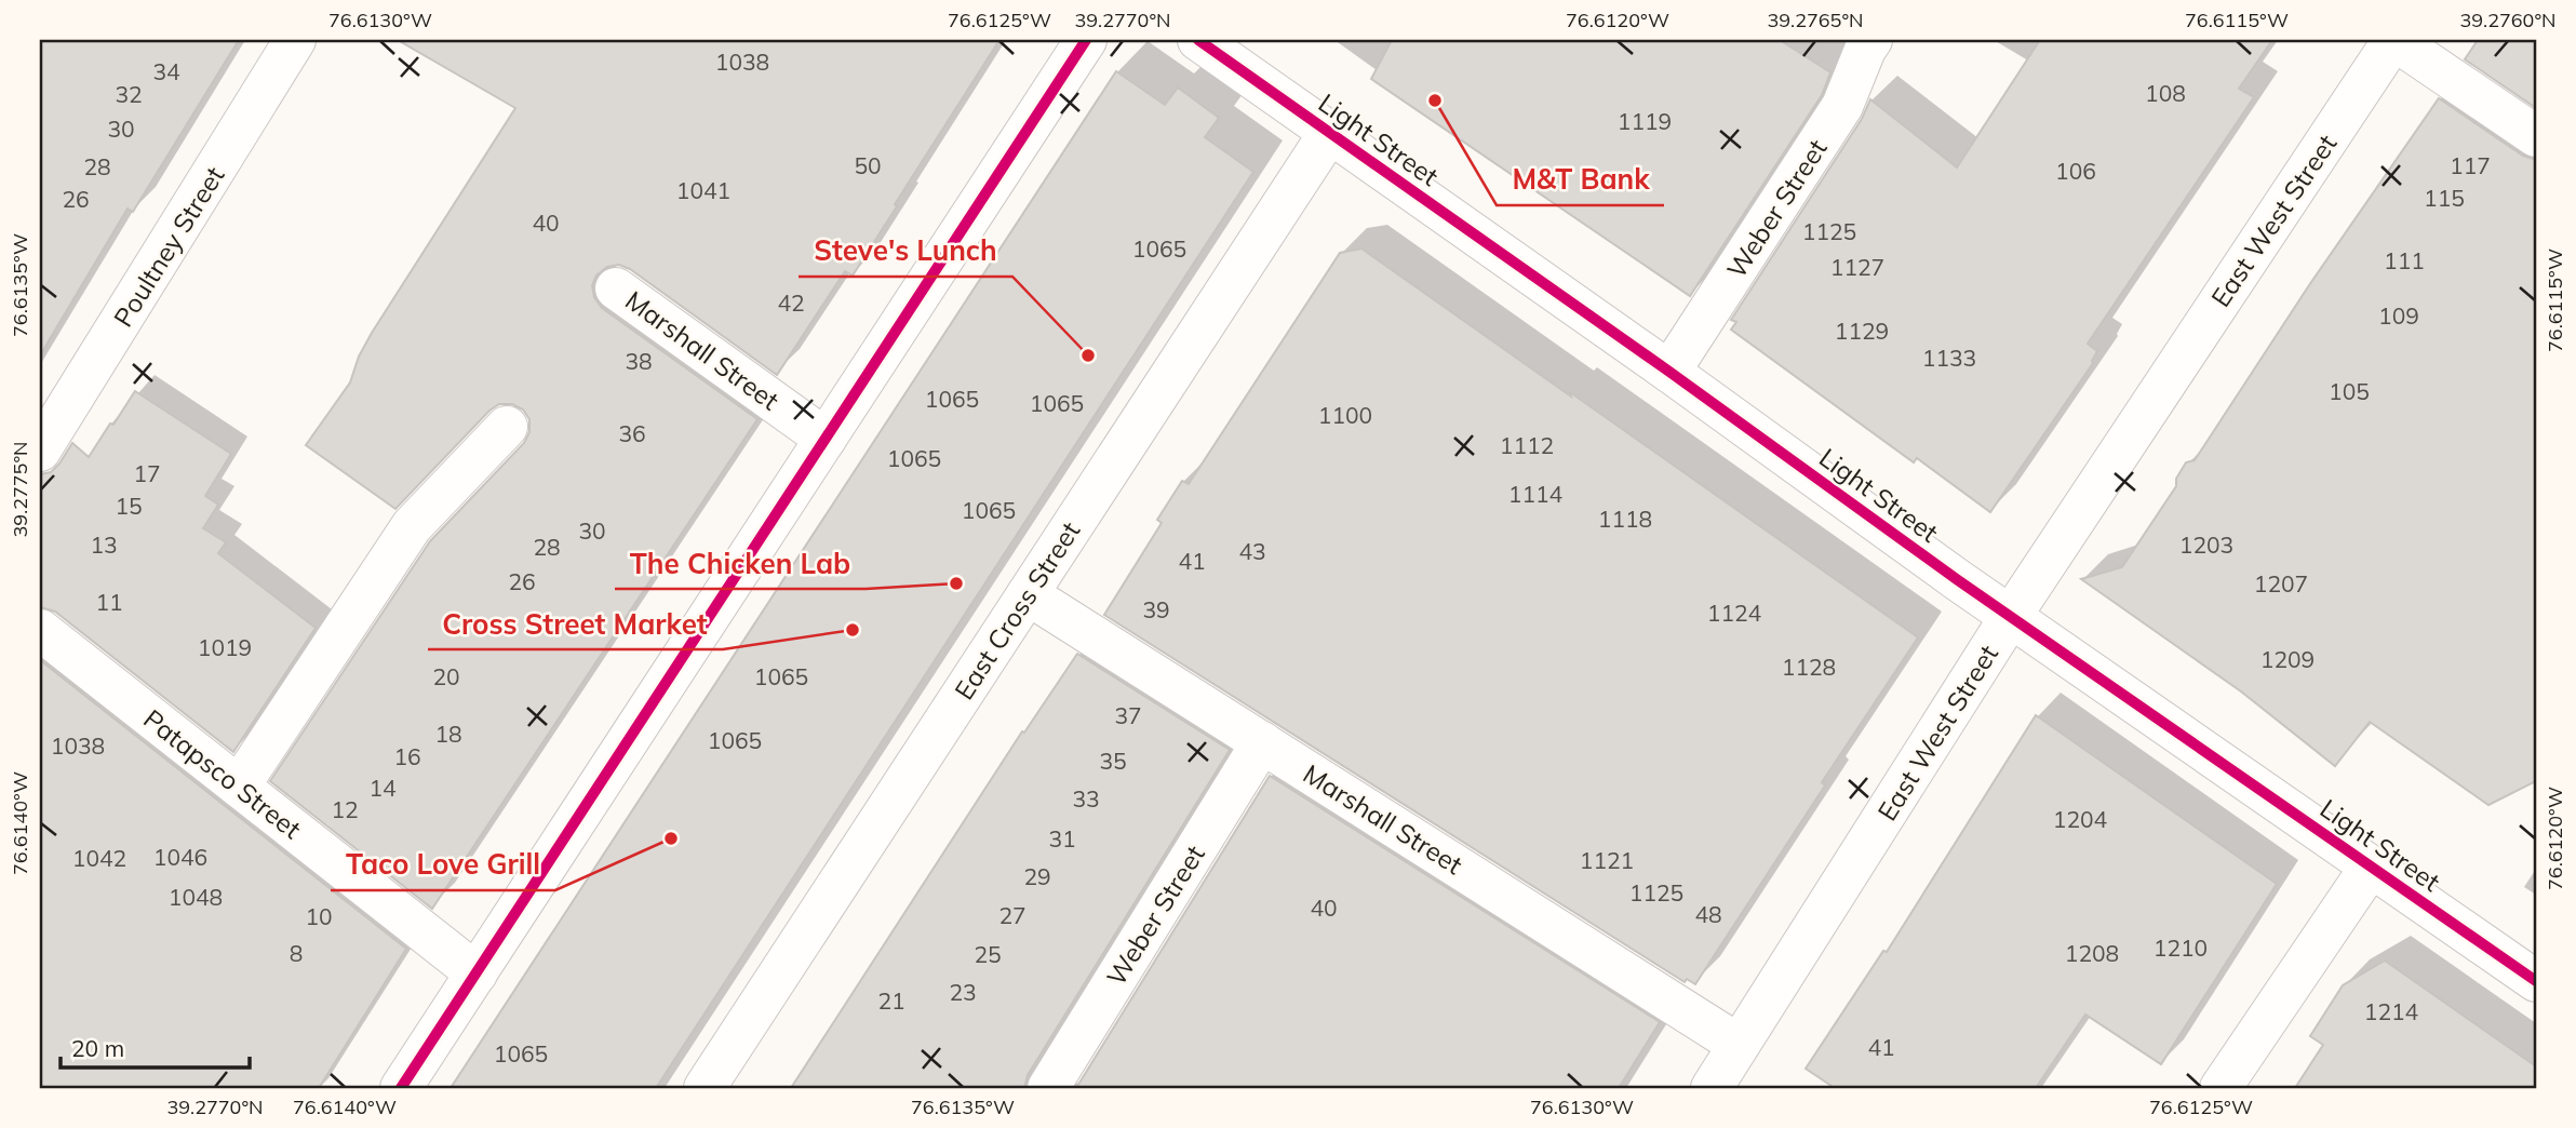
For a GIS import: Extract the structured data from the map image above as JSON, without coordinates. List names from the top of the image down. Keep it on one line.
{"streets":{"street":["Light Street","Weber Street","East West Street","Poultney Street","Marshall Street","East Cross Street","Patapsco Street"]},"crossings":[["Light Street","Weber Street"],["Light Street","East West Street"],["Light Street","East Cross Street"],["Weber Street","Marshall Street"],["East West Street","Marshall Street"],["Marshall Street","East Cross Street"]],"places":["M&T Bank","Steve's Lunch","The Chicken Lab","Cross Street Market","Taco Love Grill"],"house_numbers":["1038","34","108","32","1119","30","50","117","28","106","1041","115","26","40","1125","1065","111","1127","42","109","1129","1133","38","105","1065","1065","1100","36","1112","1065","17","1114","15","1065","1118","30","13","1203","28","43","41","26","1207","11","39","1124","1019","1209","1128","20","1065","37","18","1065","1038","16","35","14","33","12","1204","31","1046","1042","1121","29","1125","1048","40","48","27","10","1210","8","1208","25","23","21","1214","41","1065"],"scale_bar":"20 m","coordinates":["76.6130°W","76.6125°W","39.2770°N","76.6120°W","39.2765°N","76.6115°W","39.2760°N","76.6135°W","39.2775°N","76.6140°W"]}
